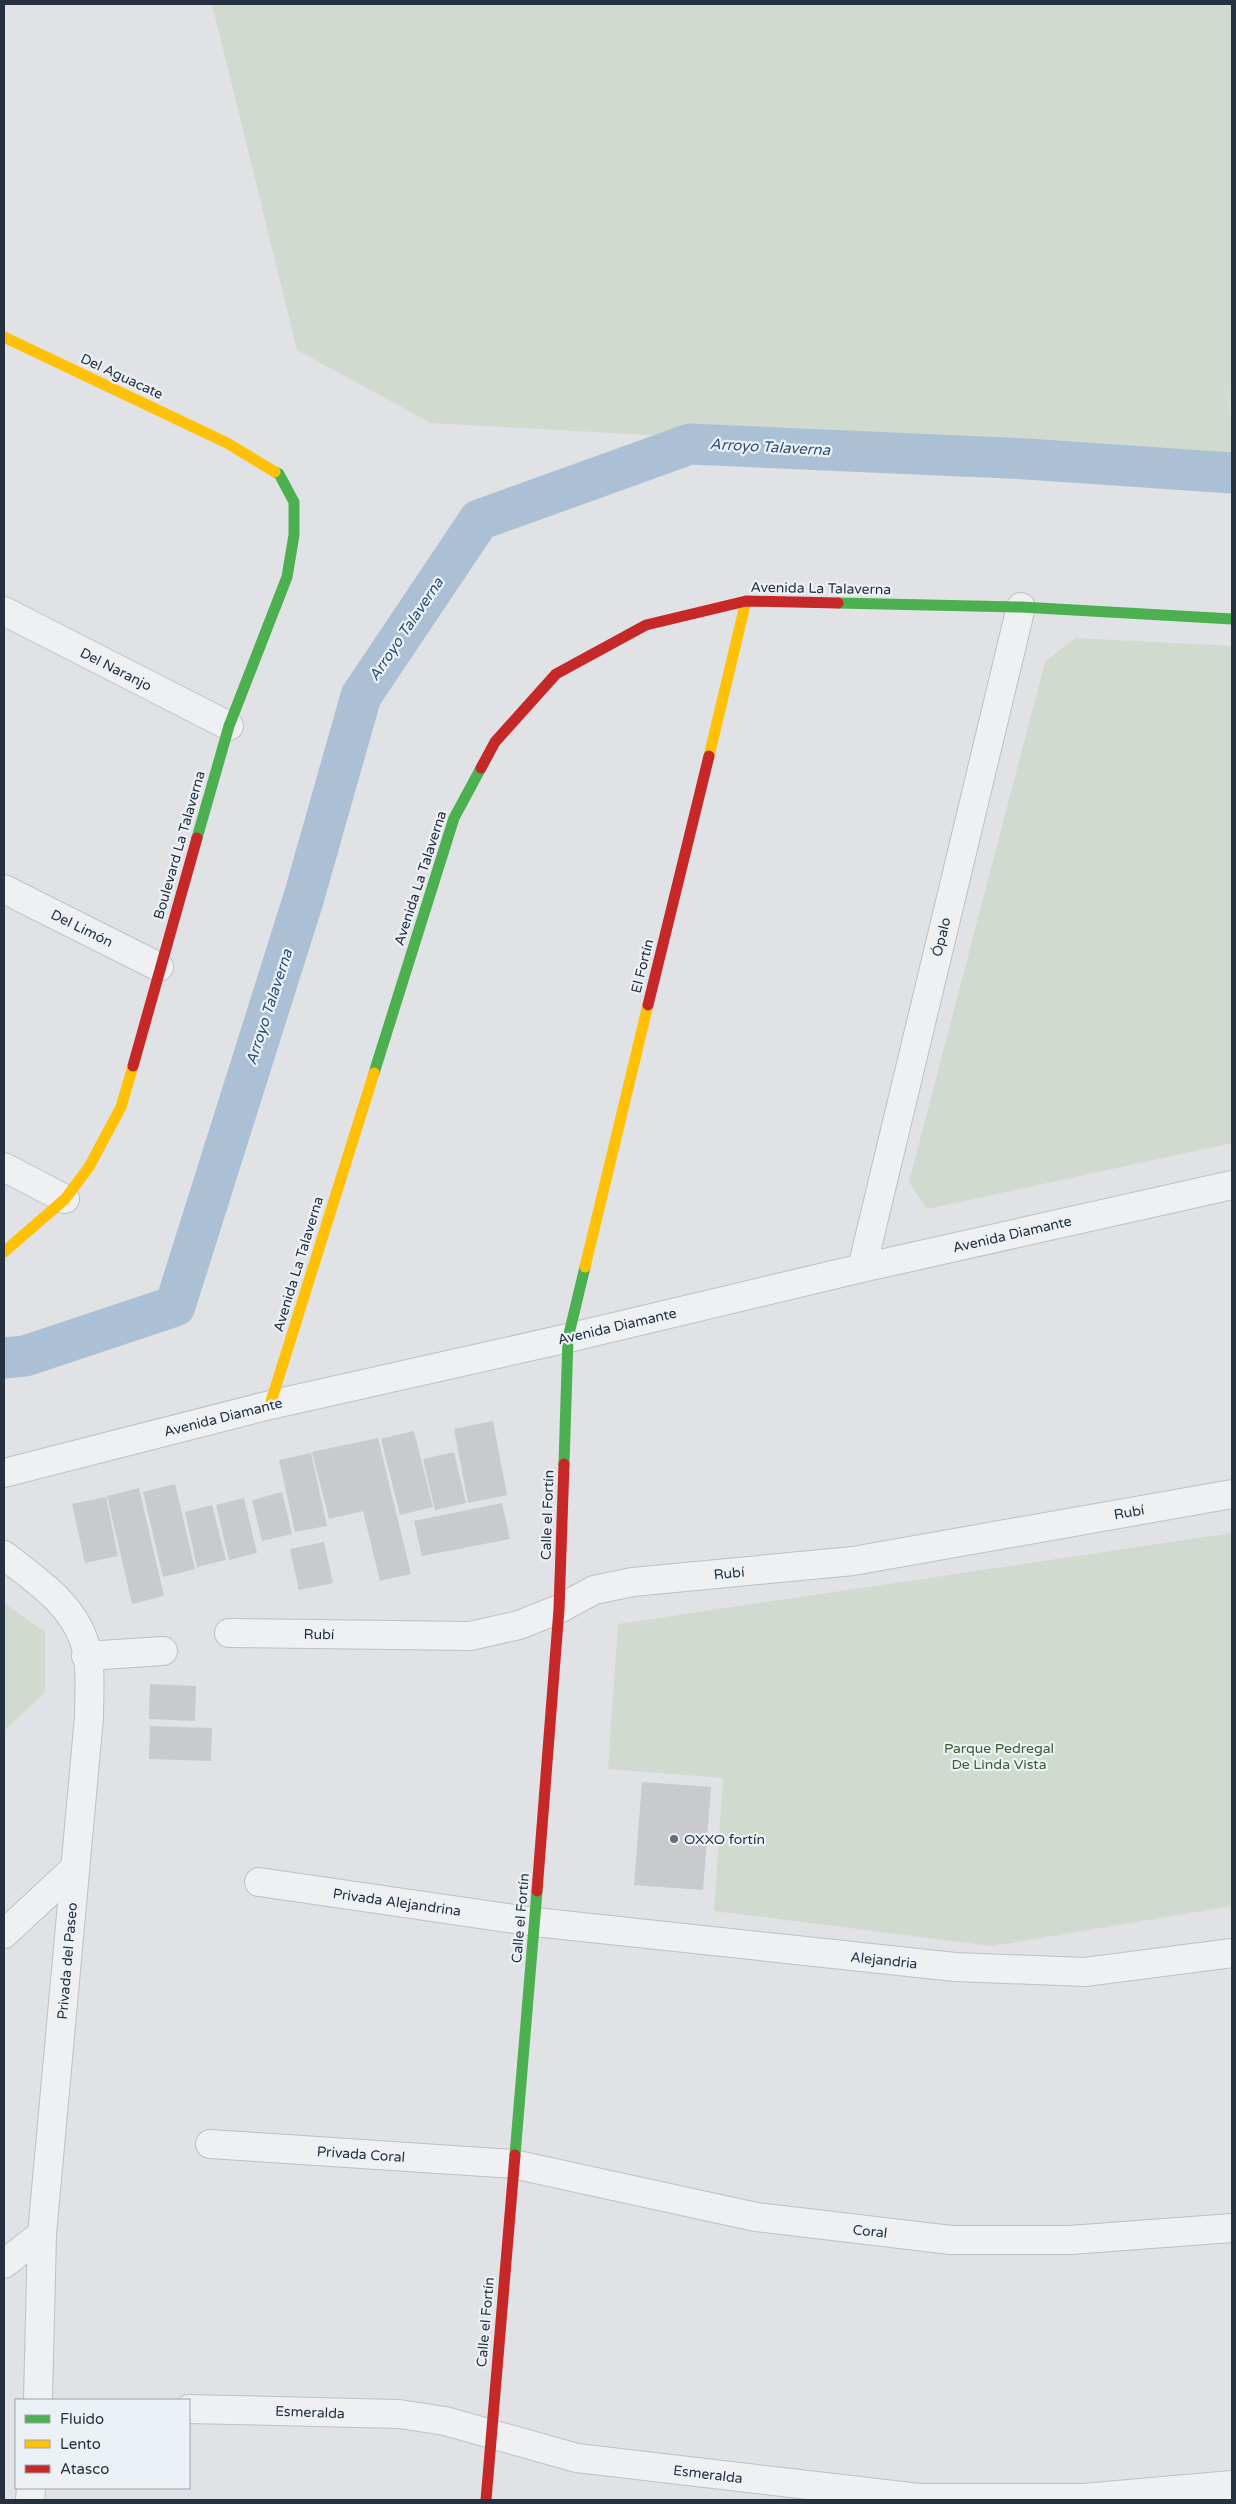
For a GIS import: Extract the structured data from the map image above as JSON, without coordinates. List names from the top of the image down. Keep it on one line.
{"streets":{"street":["Del Aguacate","Avenida La Talaverna","Del Naranjo","Boulevard La Talaverna","Del Limón","Ópalo","El Fortín","Avenida Diamante","Rubí","Calle el Fortín","Privada Alejandrina","Alejandria","Privada del Paseo","Privada Coral","Coral","Esmeralda"]},"crossings":[["Del Aguacate","Boulevard La Talaverna"],["Avenida La Talaverna","Ópalo"],["Avenida La Talaverna","El Fortín"],["Avenida La Talaverna","Avenida Diamante"],["Del Naranjo","Boulevard La Talaverna"],["Boulevard La Talaverna","Del Limón"],["Ópalo","Avenida Diamante"],["El Fortín","Avenida Diamante"],["El Fortín","Calle el Fortín"],["Avenida Diamante","Calle el Fortín"],["Rubí","Calle el Fortín"],["Calle el Fortín","Privada Alejandrina"],["Calle el Fortín","Alejandria"],["Calle el Fortín","Privada Coral"],["Calle el Fortín","Coral"],["Calle el Fortín","Esmeralda"],["Privada Alejandrina","Alejandria"],["Privada Coral","Coral"]],"water":["Arroyo Talaverna"],"parks":["Parque Pedregal De Linda Vista"],"places":["OXXO fortín"],"legend":["Fluido","Lento","Atasco"]}
